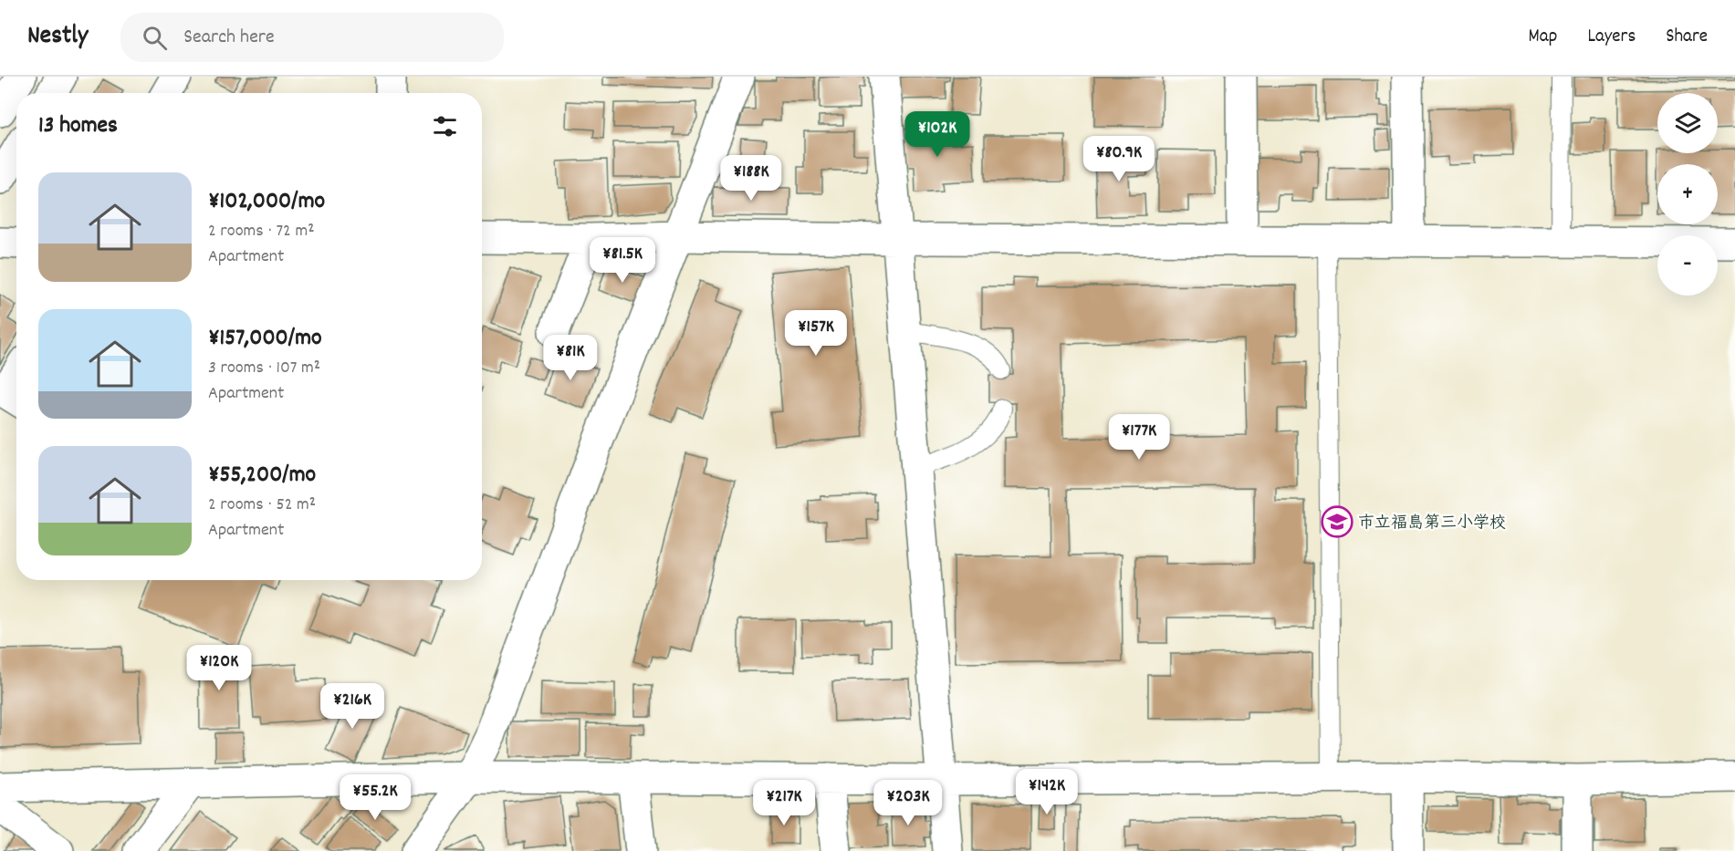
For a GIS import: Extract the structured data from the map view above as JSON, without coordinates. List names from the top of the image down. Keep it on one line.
{"places":{"school or university":["市立福島第三小学校"]},"page":{"header":"Nestly","search":"Search here","nav":["Map","Layers","Share"],"map_buttons":["+","−"],"heading":"13 homes","price":["¥102K","¥80.9K","¥188K","¥81.5K","¥157K","¥81K","¥177K","¥120K","¥216K","¥142K","¥55.2K","¥217K","¥203K"],"list":[{"name":"¥102,000/mo","note":"2 rooms · 72 m² · Apartment"},{"name":"¥157,000/mo","note":"3 rooms · 107 m² · Apartment"},{"name":"¥55,200/mo","note":"2 rooms · 52 m² · Apartment"}]}}
